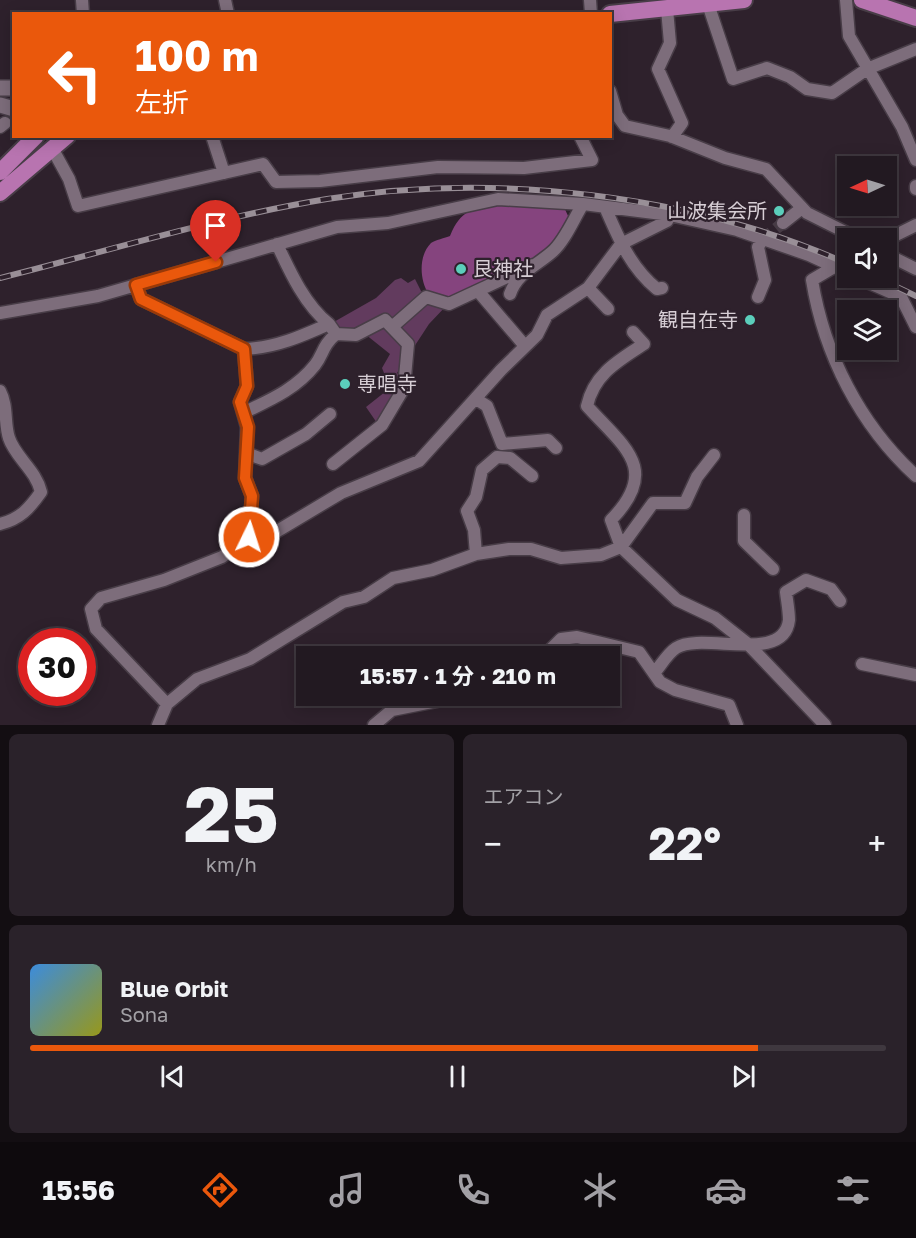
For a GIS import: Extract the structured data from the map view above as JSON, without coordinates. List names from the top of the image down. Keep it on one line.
{"places":["山波集会所","艮神社","観自在寺","専唱寺"],"north":"left","page":{"turn":["100 m","左折"],"limit":"30","trip":"15:57 · 1 分 · 210 m","tile":[["25","km/h"],"エアコン"],"heat":["−","22°","+"],"song":["Blue Orbit","Sona"],"tabs":"15:56"}}
